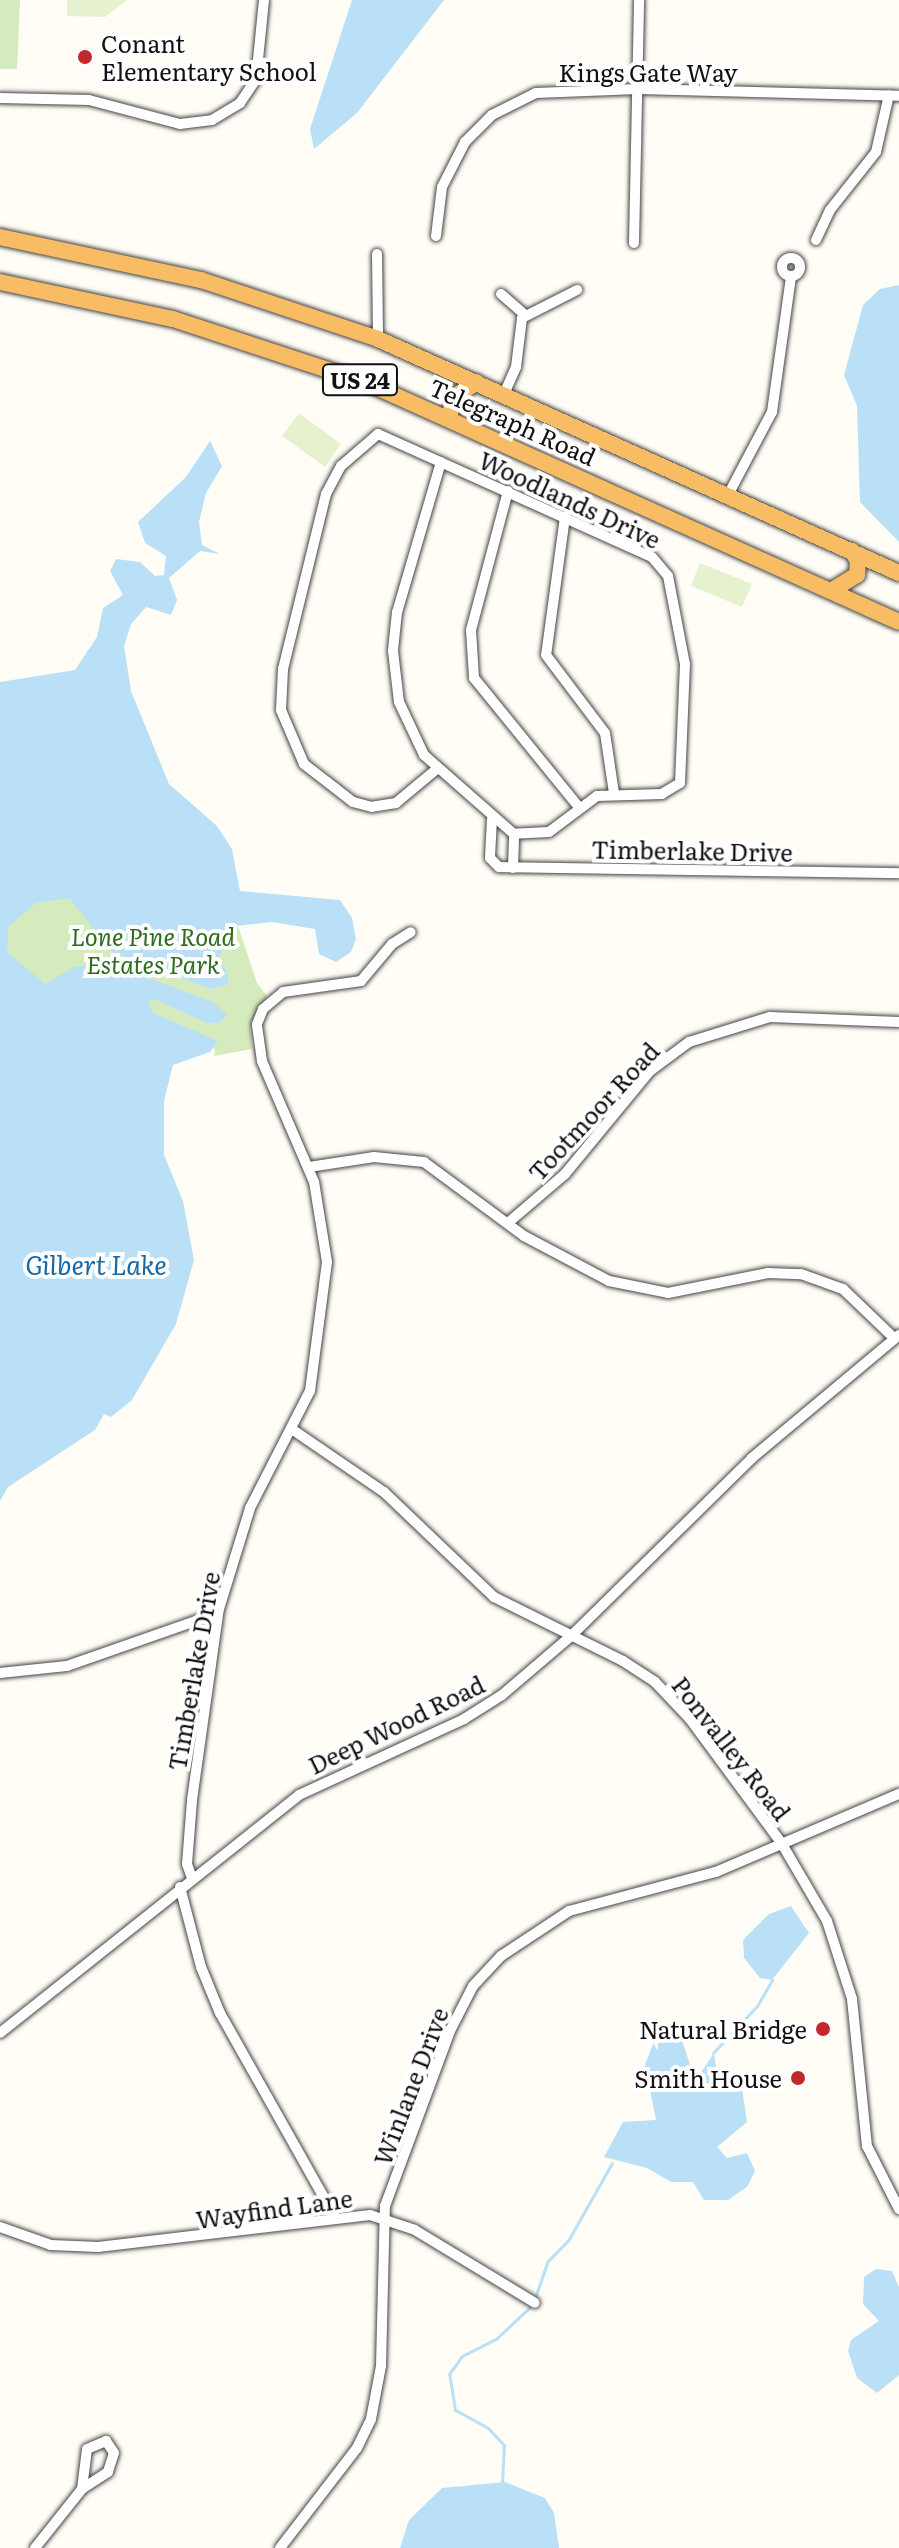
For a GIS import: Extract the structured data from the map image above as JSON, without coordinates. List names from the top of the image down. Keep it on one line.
{"streets":{"highway":["US 24","Telegraph Road"],"street":["Kings Gate Way","Woodlands Drive","Timberlake Drive","Tootmoor Road","Deep Wood Road","Ponvalley Road","Winlane Drive","Wayfind Lane"]},"crossings":[["Timberlake Drive","Deep Wood Road"],["Timberlake Drive","Ponvalley Road"],["Deep Wood Road","Ponvalley Road"],["Ponvalley Road","Winlane Drive"],["Winlane Drive","Wayfind Lane"]],"water":["Gilbert Lake"],"parks":["Lone Pine Road Estates Park"],"places":["Conant Elementary School","Natural Bridge","Smith House"]}
